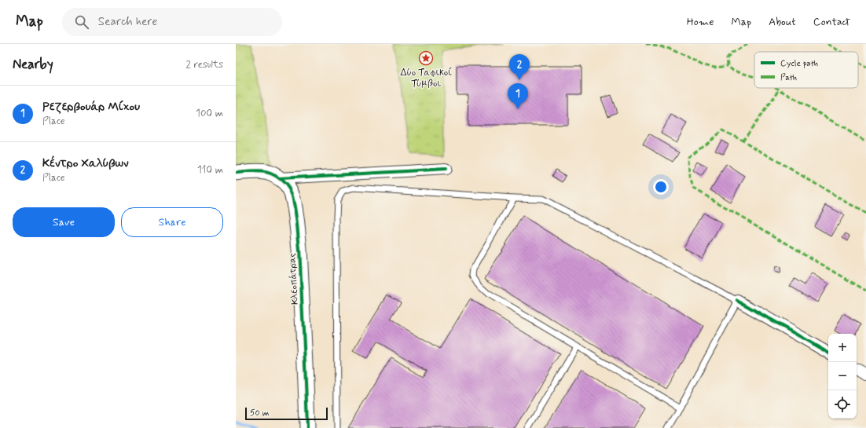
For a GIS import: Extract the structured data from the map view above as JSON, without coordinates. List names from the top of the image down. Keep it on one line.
{"streets":{"street":["Κλεοπάτρας"]},"places":{"place":["Δύο Ταφικοί Τύμβοι"]},"legend":["Cycle path","Path"],"scale_bar":"50 m","page":{"header":"Map","search":"Search here","nav":["Home","Map","About","Contact"],"heading":["Nearby","2 results"],"pins":["2","1"],"list":[{"mark":"1","name":"Ρεζερβουάρ Μίχου","note":"Place","value":"100 m"},{"mark":"2","name":"Κέντρο Χαλύβων","note":"Place","value":"110 m"}],"buttons":["Save","Share"],"map_buttons":["+","−"],"scale":"50 m"}}
